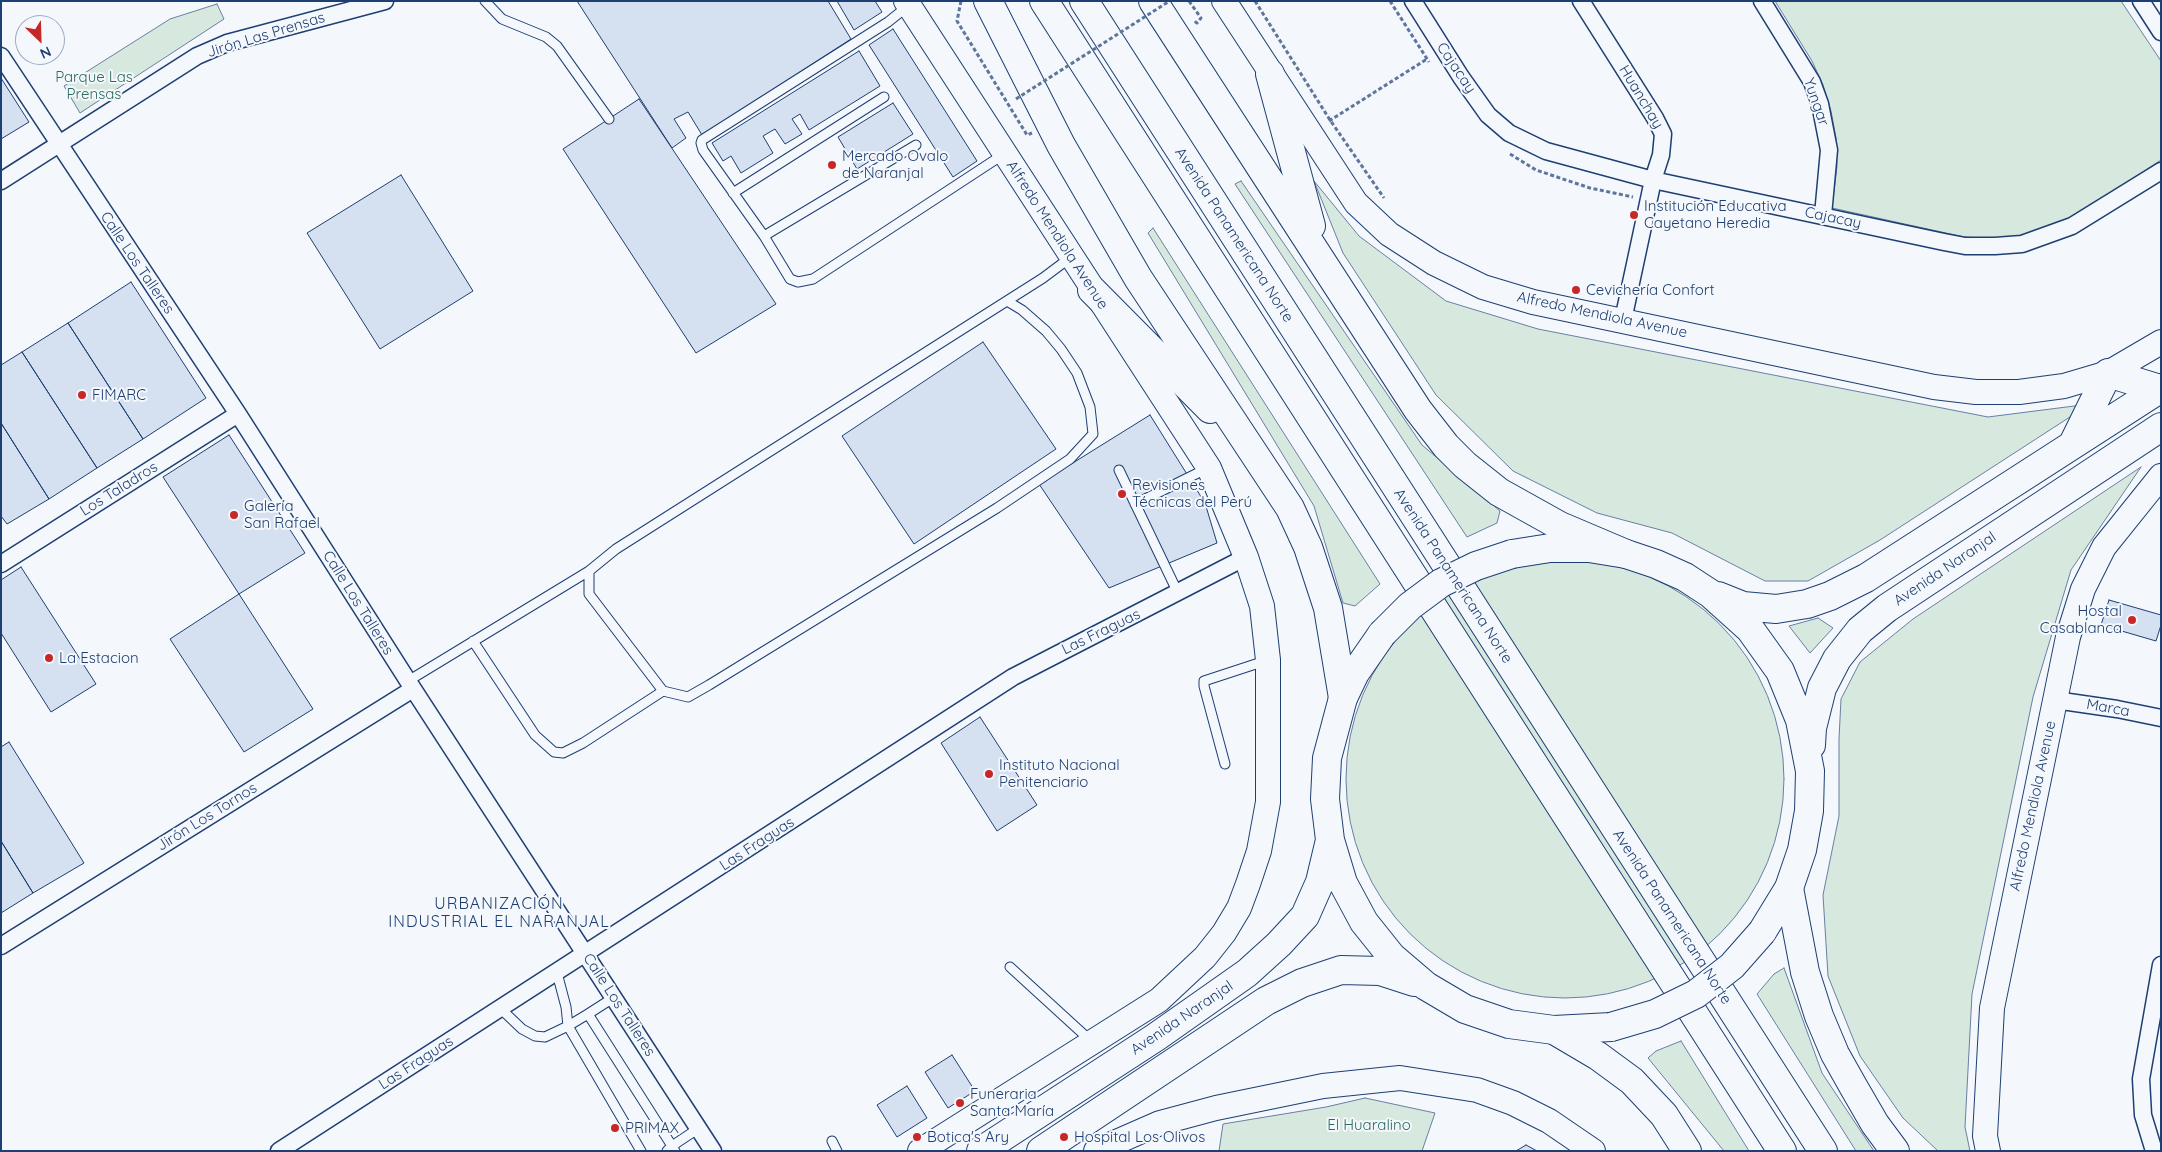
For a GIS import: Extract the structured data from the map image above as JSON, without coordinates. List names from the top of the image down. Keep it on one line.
{"streets":{"highway":["Avenida Panamericana Norte","Avenida Naranjal"],"main road":["Alfredo Mendiola Avenue"],"street":["Jirón Las Prensas","Cajacay","Huanchay","Yungar","Calle Los Talleres","Los Taladros","Las Fraguas","Marca","Jirón Los Tornos"]},"crossings":[["Jirón Las Prensas","Calle Los Talleres"],["Cajacay","Huanchay"],["Cajacay","Yungar"],["Huanchay","Alfredo Mendiola Avenue"],["Alfredo Mendiola Avenue","Avenida Naranjal"],["Alfredo Mendiola Avenue","Las Fraguas"],["Alfredo Mendiola Avenue","Marca"],["Calle Los Talleres","Los Taladros"],["Calle Los Talleres","Las Fraguas"],["Calle Los Talleres","Jirón Los Tornos"]],"districts":["URBANIZACIÓN INDUSTRIAL EL NARANJAL"],"parks":["Parque Las Prensas","El Huaralino"],"places":["Mercado Ovalo de Naranjal","Institución Educativa Cayetano Heredia","Cevichería Confort","FIMARC","Revisiones Técnicas del Perú","Galería San Rafael","Hostal Casablanca","La Estacion","Instituto Nacional Penitenciario","Funeraria Santa María","PRIMAX","Botica's Ary","Hospital Los Olivos"],"north":"bottom right"}
